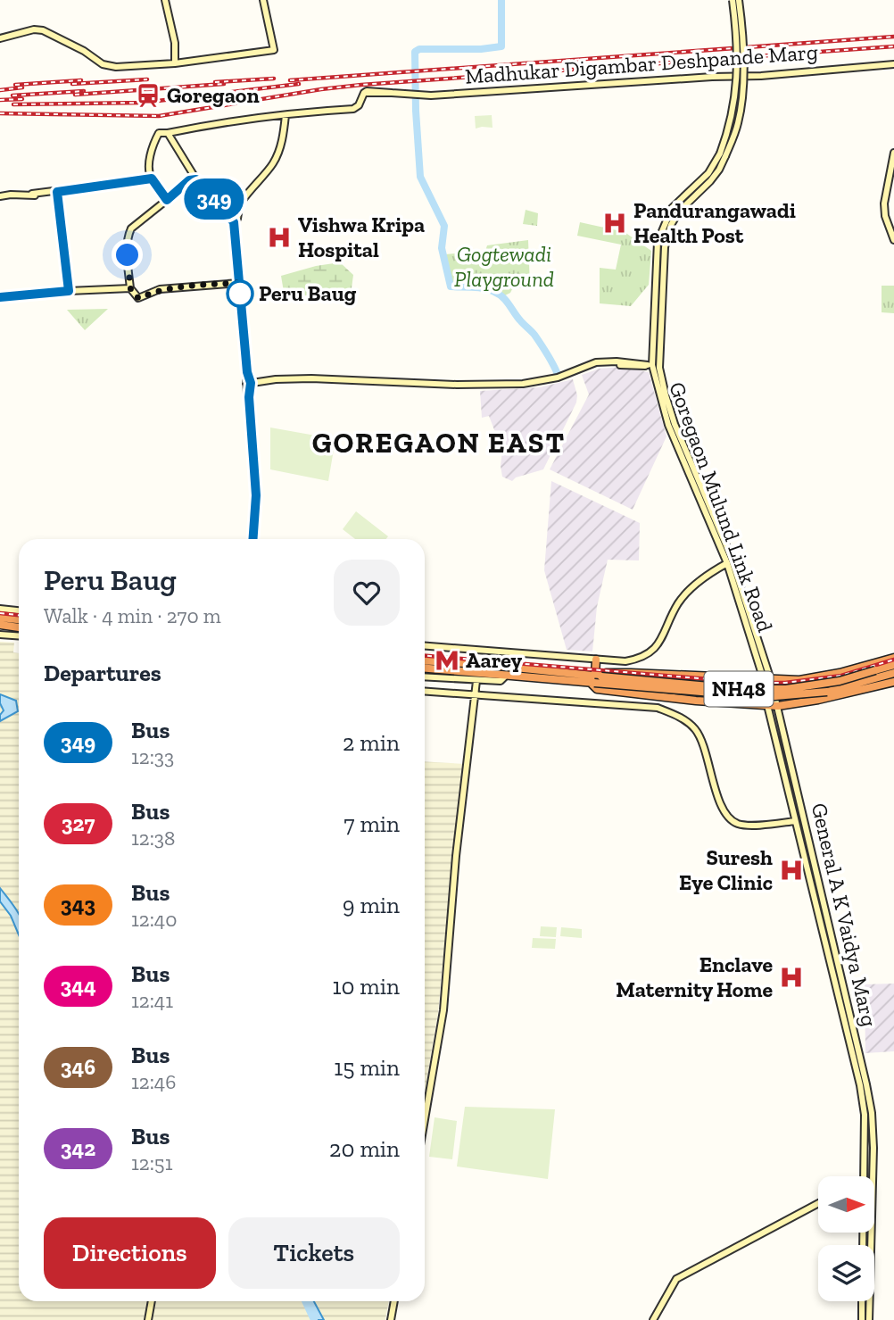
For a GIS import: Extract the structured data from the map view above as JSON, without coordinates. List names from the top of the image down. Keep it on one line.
{"streets":{"highway":["NH48"],"street":["Madhukar Digambar Deshpande Marg","Goregaon Mulund Link Road","General A K Vaidya Marg"]},"crossings":[["Goregaon Mulund Link Road","General A K Vaidya Marg"]],"districts":["GOREGAON EAST"],"parks":["Gogtewadi Playground"],"places":{"station":["Goregaon"],"hospital":["Pandurangawadi Health Post","Vishwa Kripa Hospital","Suresh Eye Clinic","Enclave Maternity Home"],"other":["Peru Baug"],"metro station":["Aarey"]},"lines":["bus line 349"],"north":"right","page":{"on_map":"349","heading":[["Peru Baug","Walk · 4 min · 270 m"],"Departures"],"list":[{"mark":"349","name":"Bus","note":"12:33","value":"2 min"},{"mark":"327","name":"Bus","note":"12:38","value":"7 min"},{"mark":"343","name":"Bus","note":"12:40","value":"9 min"},{"mark":"344","name":"Bus","note":"12:41","value":"10 min"},{"mark":"346","name":"Bus","note":"12:46","value":"15 min"},{"mark":"342","name":"Bus","note":"12:51","value":"20 min"}],"buttons":["Directions","Tickets"]}}
